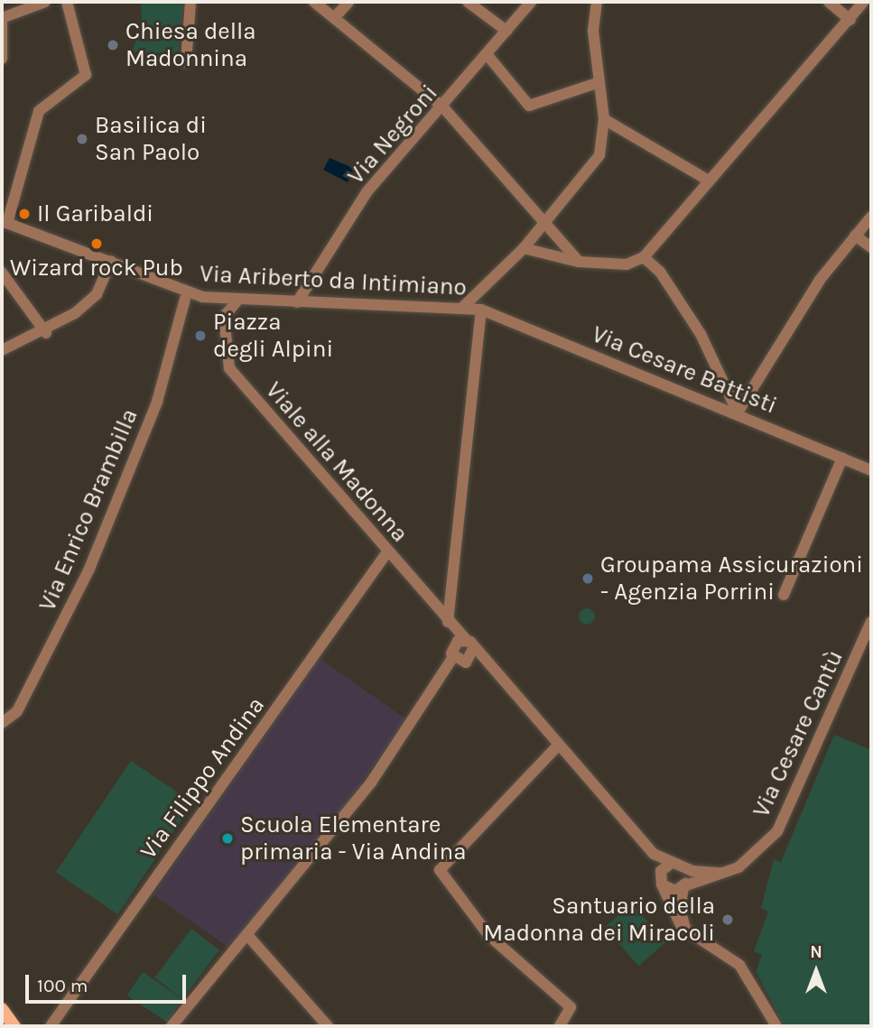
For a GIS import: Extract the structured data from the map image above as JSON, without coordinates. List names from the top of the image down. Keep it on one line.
{"streets":{"street":["Via Negroni","Via Ariberto da Intimiano","Via Cesare Battisti","Viale alla Madonna","Via Enrico Brambilla","Via Cesare Cantù","Via Filippo Andina"]},"crossings":[["Via Negroni","Via Ariberto da Intimiano"],["Via Ariberto da Intimiano","Via Cesare Battisti"],["Viale alla Madonna","Via Cesare Cantù"],["Viale alla Madonna","Via Filippo Andina"]],"places":["Chiesa della Madonnina","Basilica di San Paolo","Il Garibaldi","Wizard rock Pub","Piazza degli Alpini","Groupama Assicurazioni - Agenzia Porrini","Scuola Elementare primaria - Via Andina","Santuario della Madonna dei Miracoli"],"scale_bar":"100 m","north":"top"}
